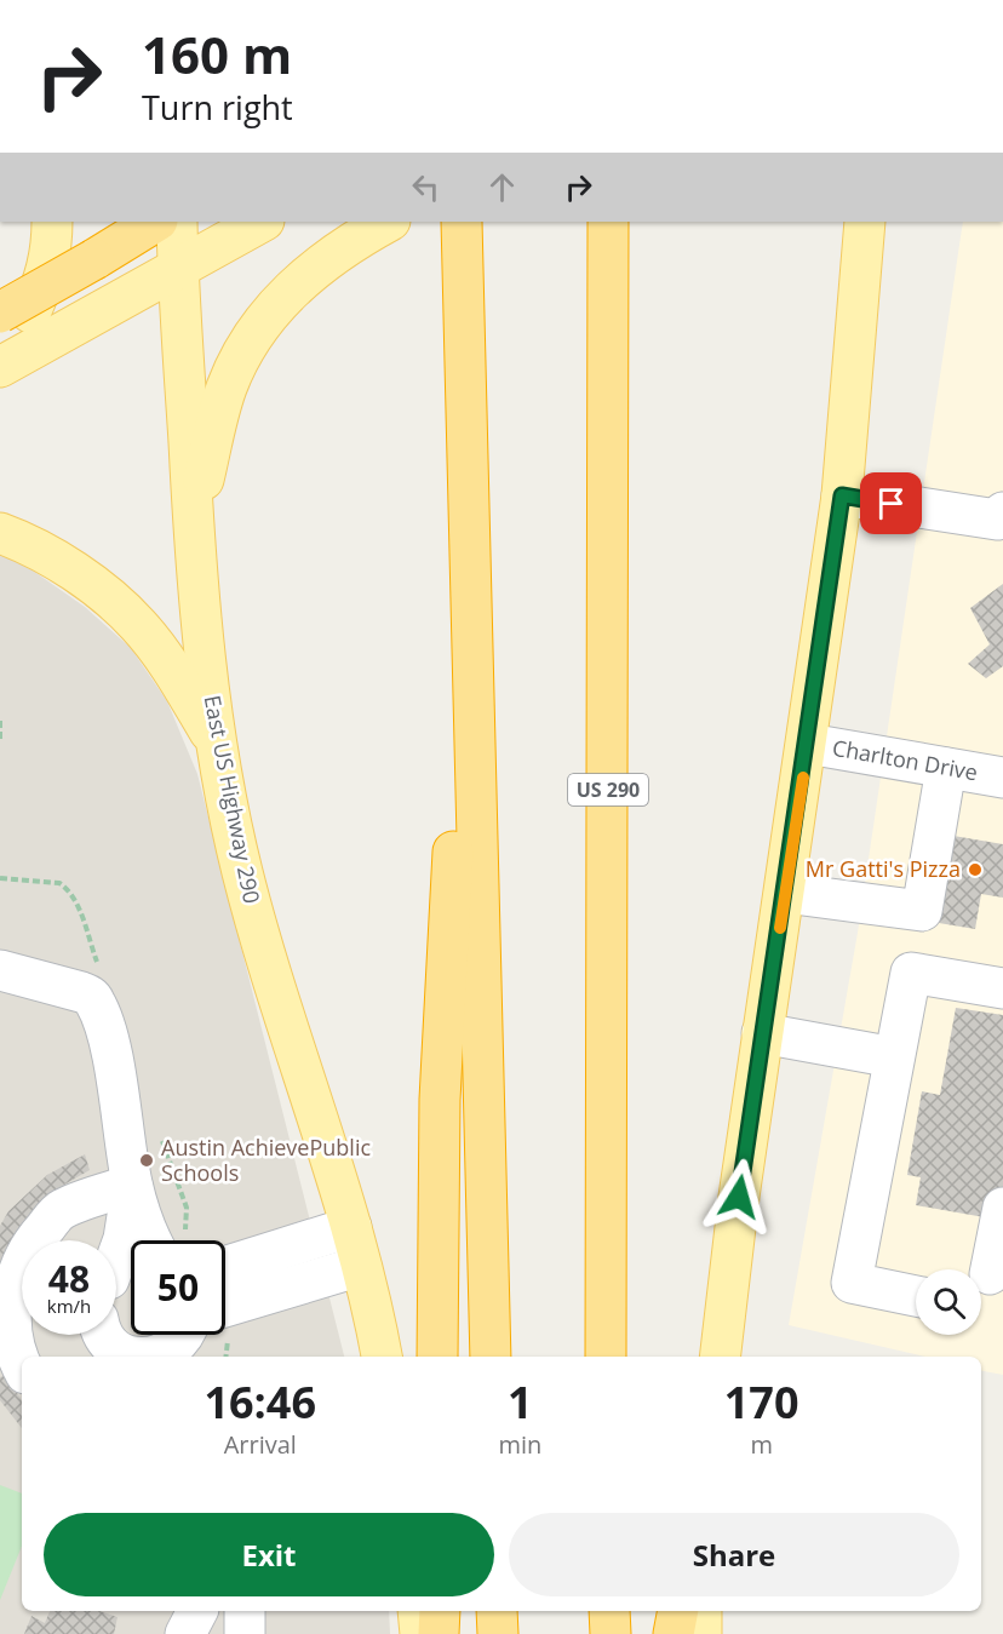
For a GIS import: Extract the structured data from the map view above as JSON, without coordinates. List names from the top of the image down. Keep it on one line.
{"streets":{"highway":["US 290"],"main road":["East US Highway 290"],"street":["Charlton Drive"]},"places":["Mr Gatti's Pizza","Austin AchievePublic Schools"],"page":{"turn":["160 m","Turn right"],"speed":"48 km/h","limit":"50","eta":["16:46","Arrival","1","min","170","m"],"buttons":["Exit","Share"]}}
